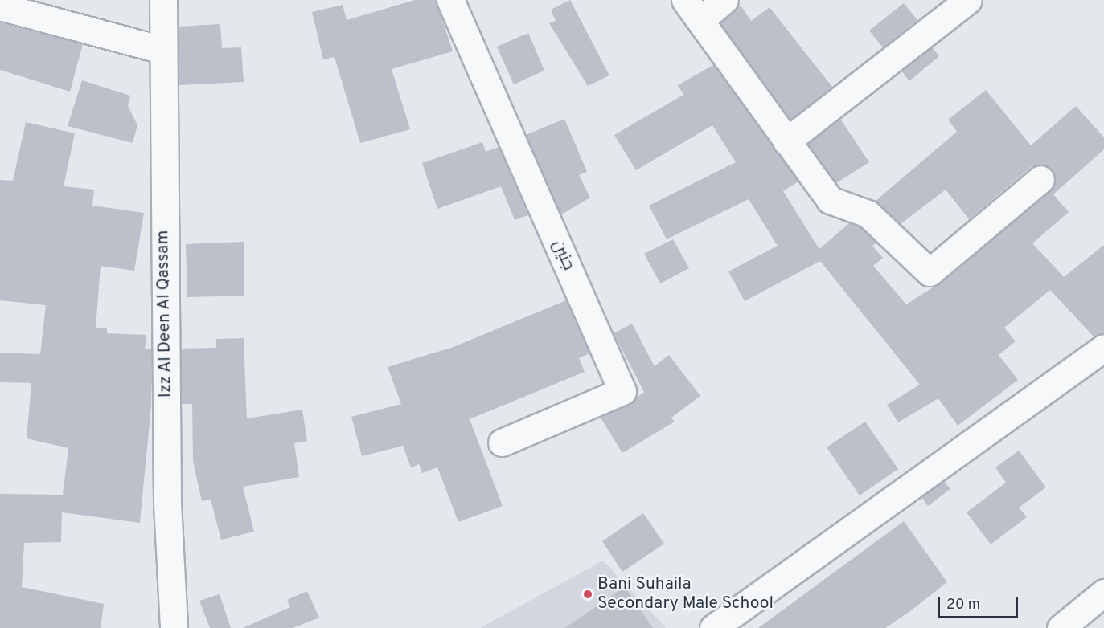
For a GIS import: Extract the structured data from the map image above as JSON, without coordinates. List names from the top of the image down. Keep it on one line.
{"streets":{"street":["جنين","Izz Al Deen Al Qassam"]},"places":["Bani Suhaila Secondary Male School"],"scale_bar":"20 m"}
